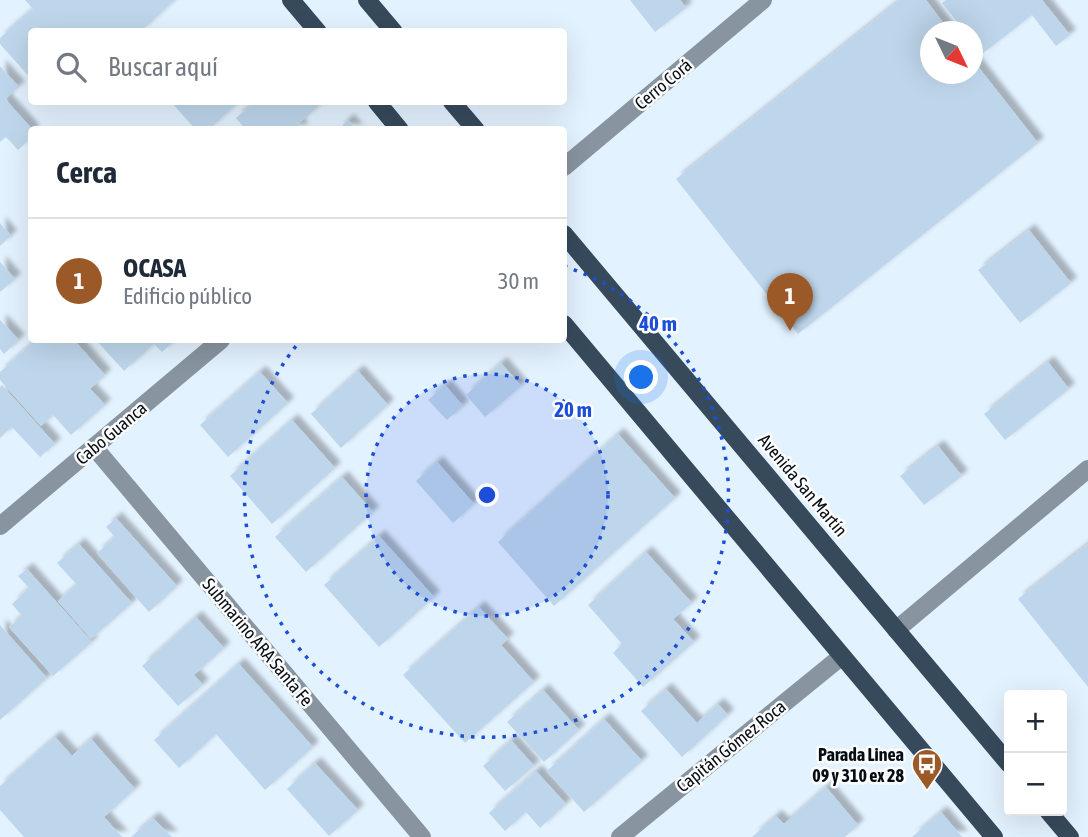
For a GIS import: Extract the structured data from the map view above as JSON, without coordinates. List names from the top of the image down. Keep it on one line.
{"streets":{"main road":["Avenida San Martín"],"street":["Cerro Corá","Cabo Guanca","Submarino ARA Santa Fe","Capitán Gómez Roca"]},"crossings":[["Cabo Guanca","Submarino ARA Santa Fe"]],"places":{"bus stop":["Parada Linea 09 y 310 ex 28"]},"north":"bottom right","page":{"search":"Buscar aquí","heading":"Cerca","list":[{"mark":"1","name":"OCASA","note":"Edificio público","value":"30 m"}],"pins":"1","map_buttons":["+","−"]},"rings":["40 m","20 m"]}
